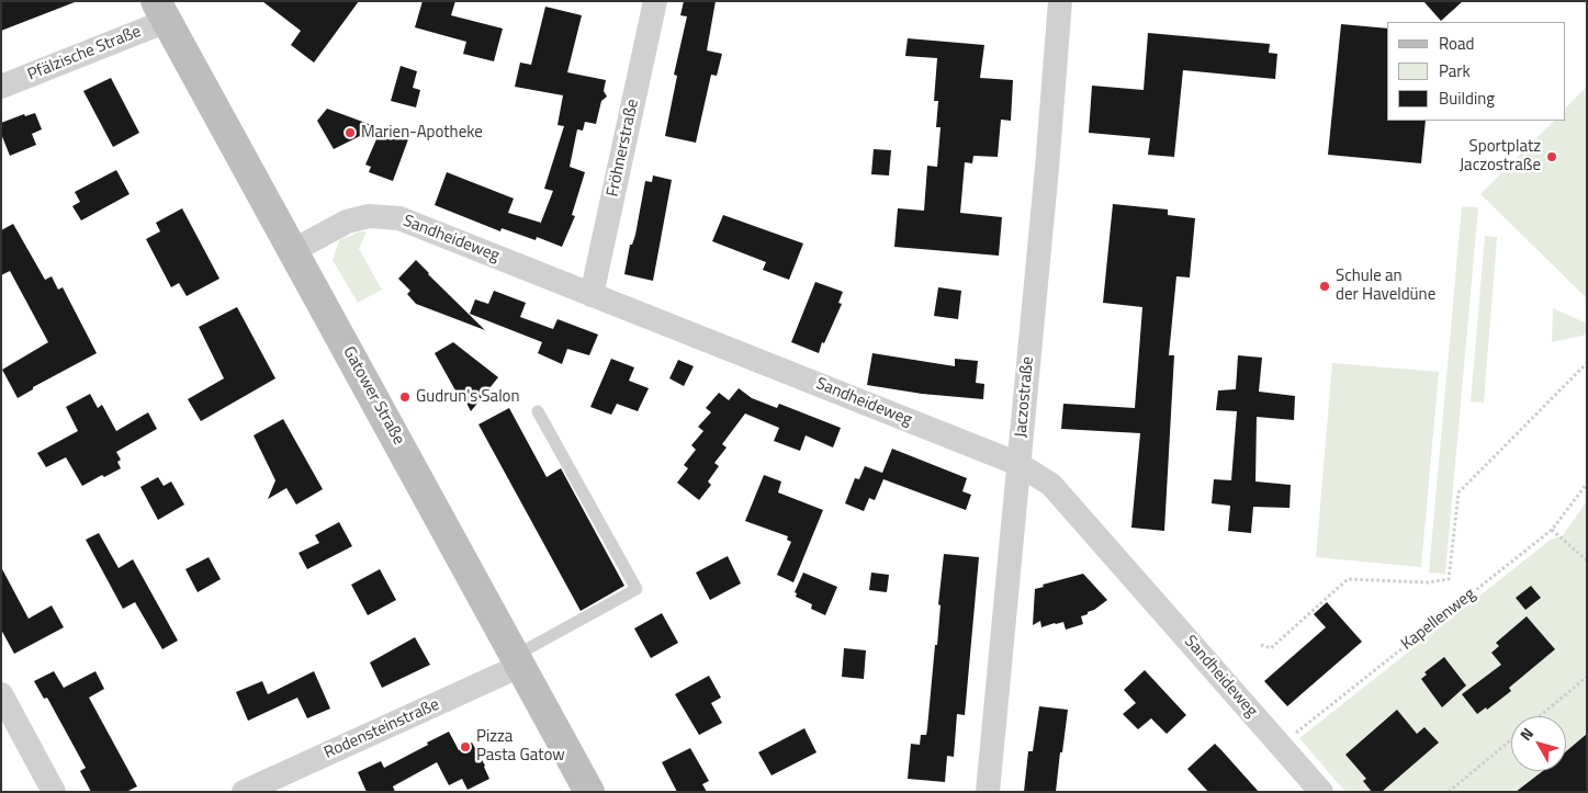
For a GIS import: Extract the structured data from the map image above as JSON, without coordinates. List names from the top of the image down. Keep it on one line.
{"streets":{"main road":["Gatower Straße"],"street":["Pfälzische Straße","Fröhnerstraße","Sandheideweg","Jaczostraße","Rodensteinstraße"],"path":["Kapellenweg"]},"crossings":[["Pfälzische Straße","Gatower Straße"],["Fröhnerstraße","Sandheideweg"],["Sandheideweg","Gatower Straße"],["Sandheideweg","Jaczostraße"],["Sandheideweg","Kapellenweg"],["Gatower Straße","Rodensteinstraße"]],"places":["Marien-Apotheke","Sportplatz Jaczostraße","Schule an der Haveldüne","Gudrun's Salon","Pizza Pasta Gatow"],"legend":["Road","Park","Building"],"north":"top left"}
